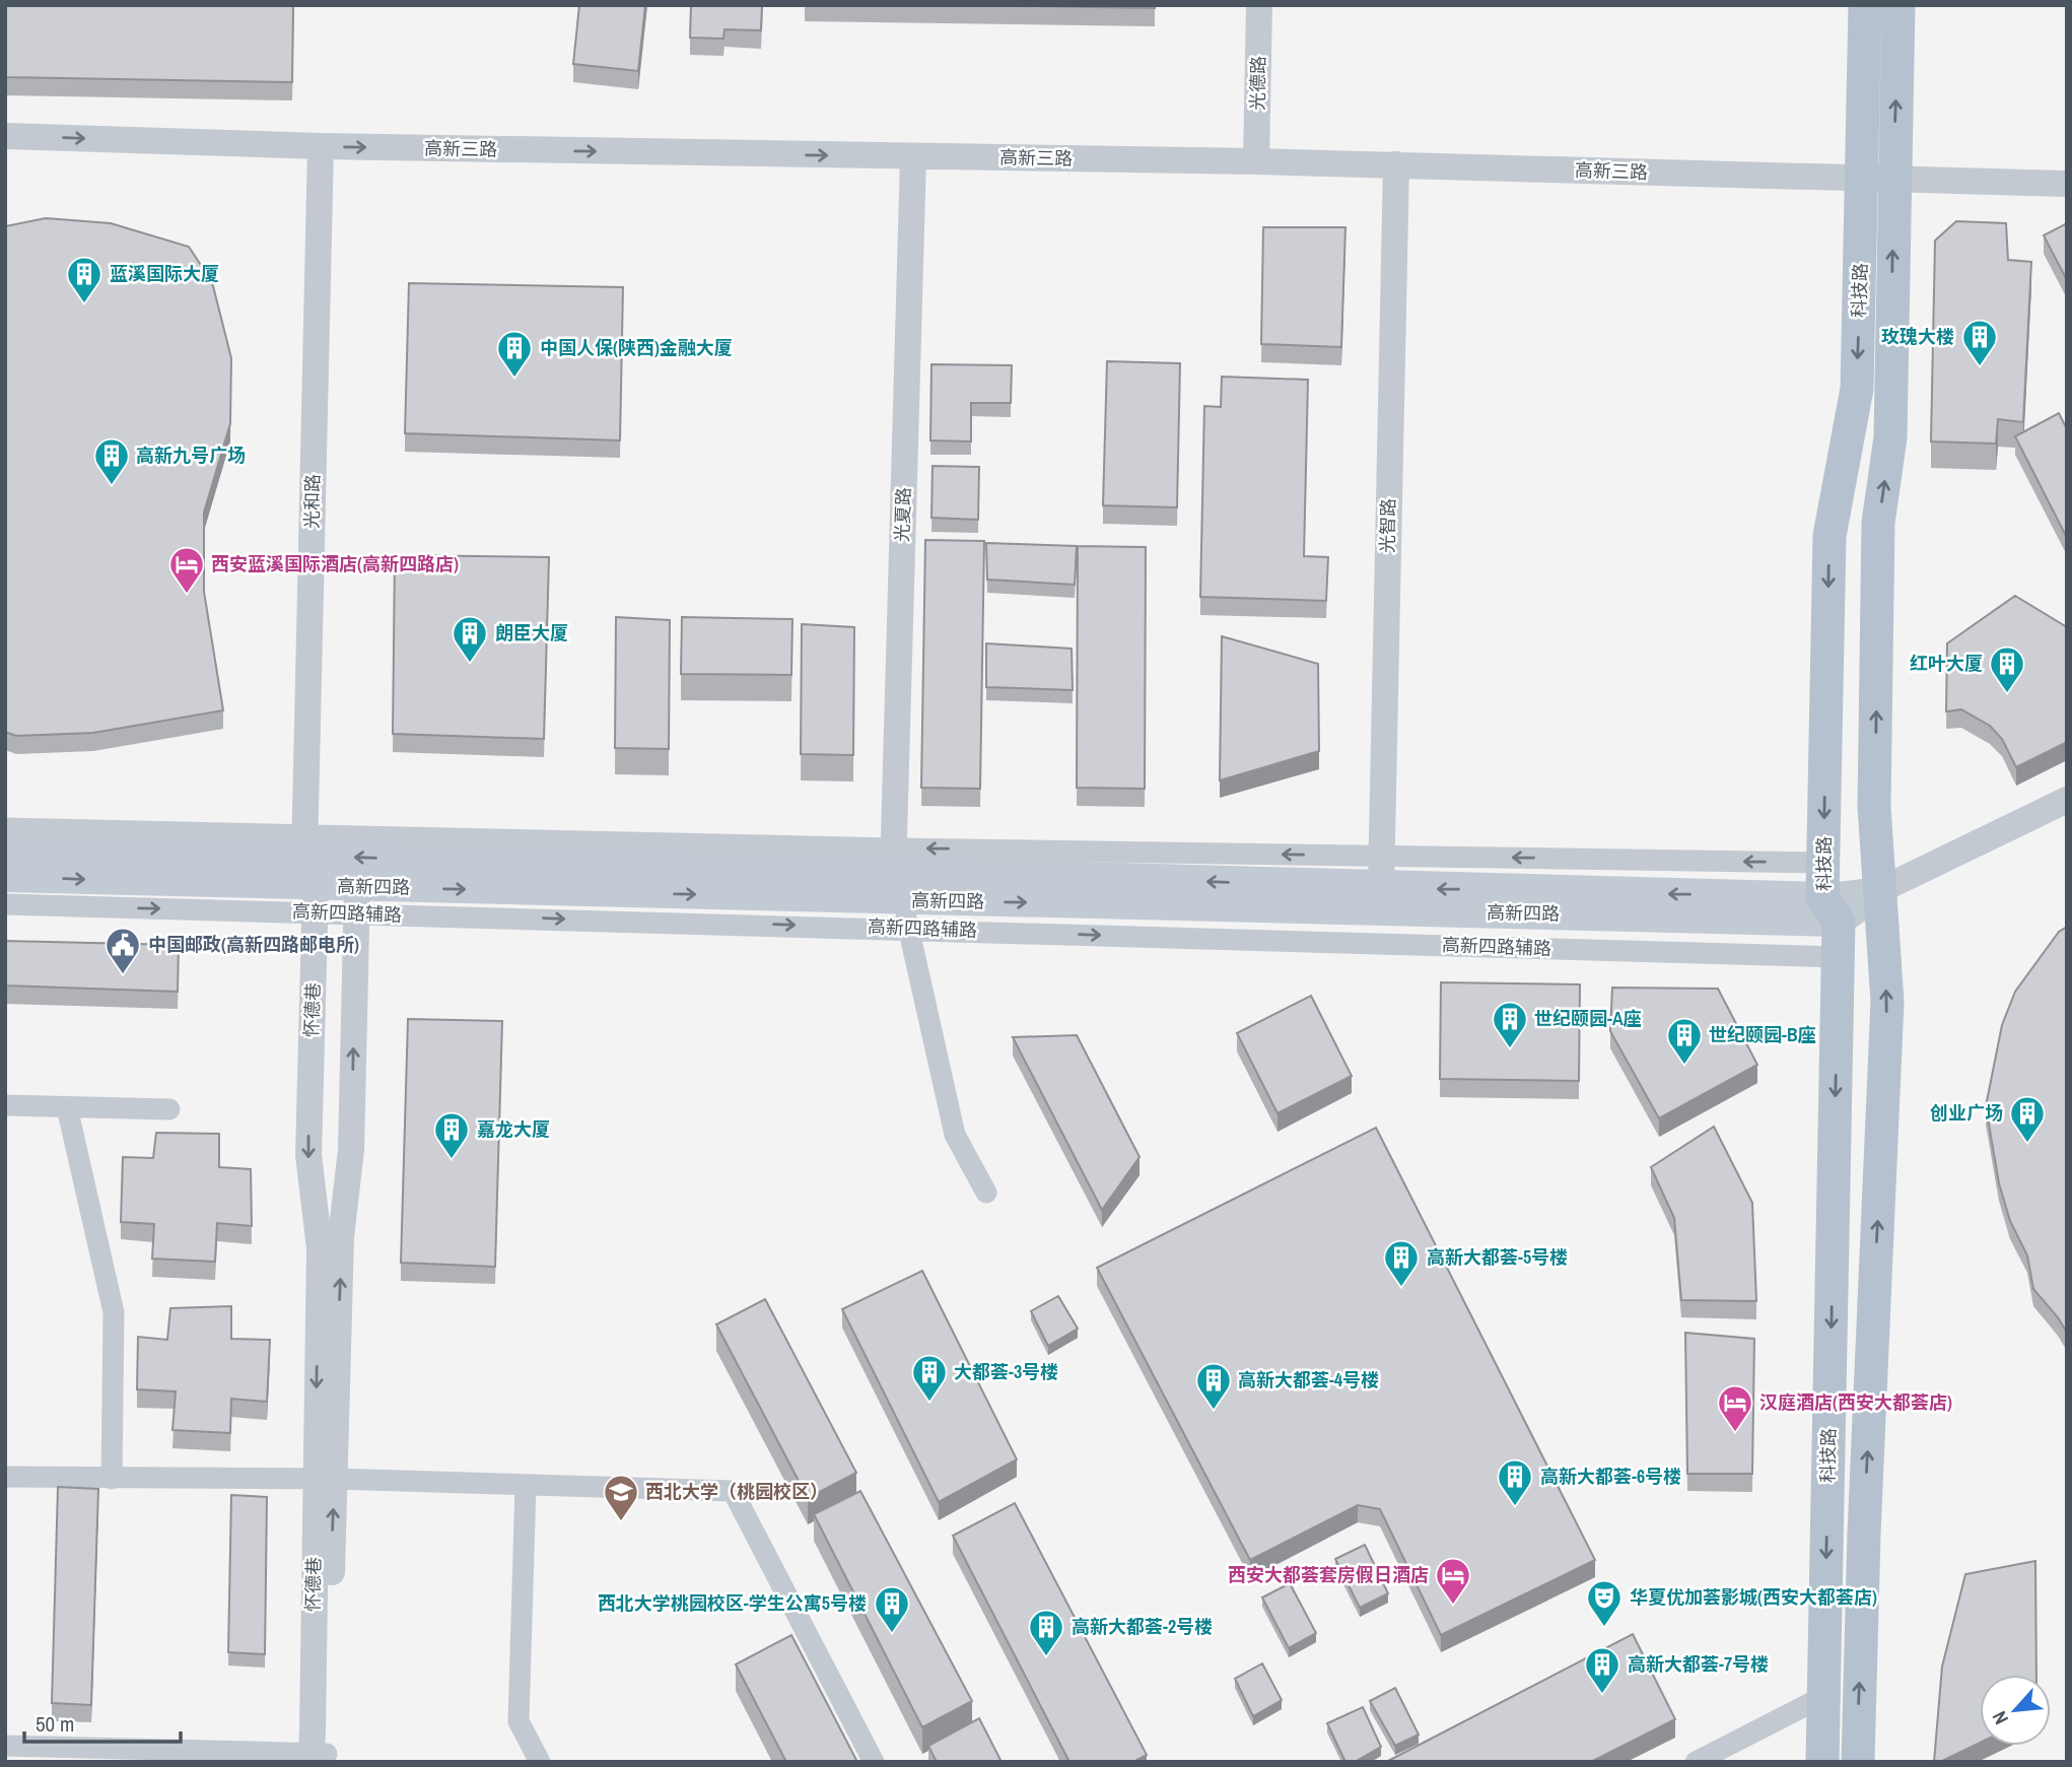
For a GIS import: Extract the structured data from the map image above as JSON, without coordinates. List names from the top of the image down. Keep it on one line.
{"streets":{"main road":["科技路","高新四路"],"street":["光德路","高新三路","光和路","光夏路","光智路","高新四路辅路","怀德巷"]},"crossings":[["光德路","高新三路"],["高新三路","科技路"],["高新三路","光和路"],["高新三路","光夏路"],["高新三路","光智路"],["科技路","高新四路"],["科技路","高新四路辅路"],["光和路","高新四路"],["光和路","怀德巷"],["光夏路","高新四路"],["光夏路","高新四路辅路"],["光智路","高新四路"],["高新四路","高新四路辅路"],["高新四路","怀德巷"],["高新四路辅路","怀德巷"]],"one_way":["高新三路"],"places":{"building":["蓝溪国际大厦","玫瑰大楼","中国人保(陕西)金融大厦","高新九号广场","朗臣大厦","红叶大厦","世纪颐园-A座","世纪颐园-B座","创业广场","嘉龙大厦","高新大都荟-5号楼","大都荟-3号楼","高新大都荟-4号楼","高新大都荟-6号楼","西北大学桃园校区-学生公寓5号楼","高新大都荟-2号楼","高新大都荟-7号楼"],"hotel":["西安蓝溪国际酒店(高新四路店)","汉庭酒店(西安大都荟店)","西安大都荟套房假日酒店"],"public building":["中国邮政(高新四路邮电所)"],"school or university":["西北大学（桃园校区）"],"theatre":["华夏优加荟影城(西安大都荟店)"]},"scale_bar":"50 m","north":"bottom left"}
